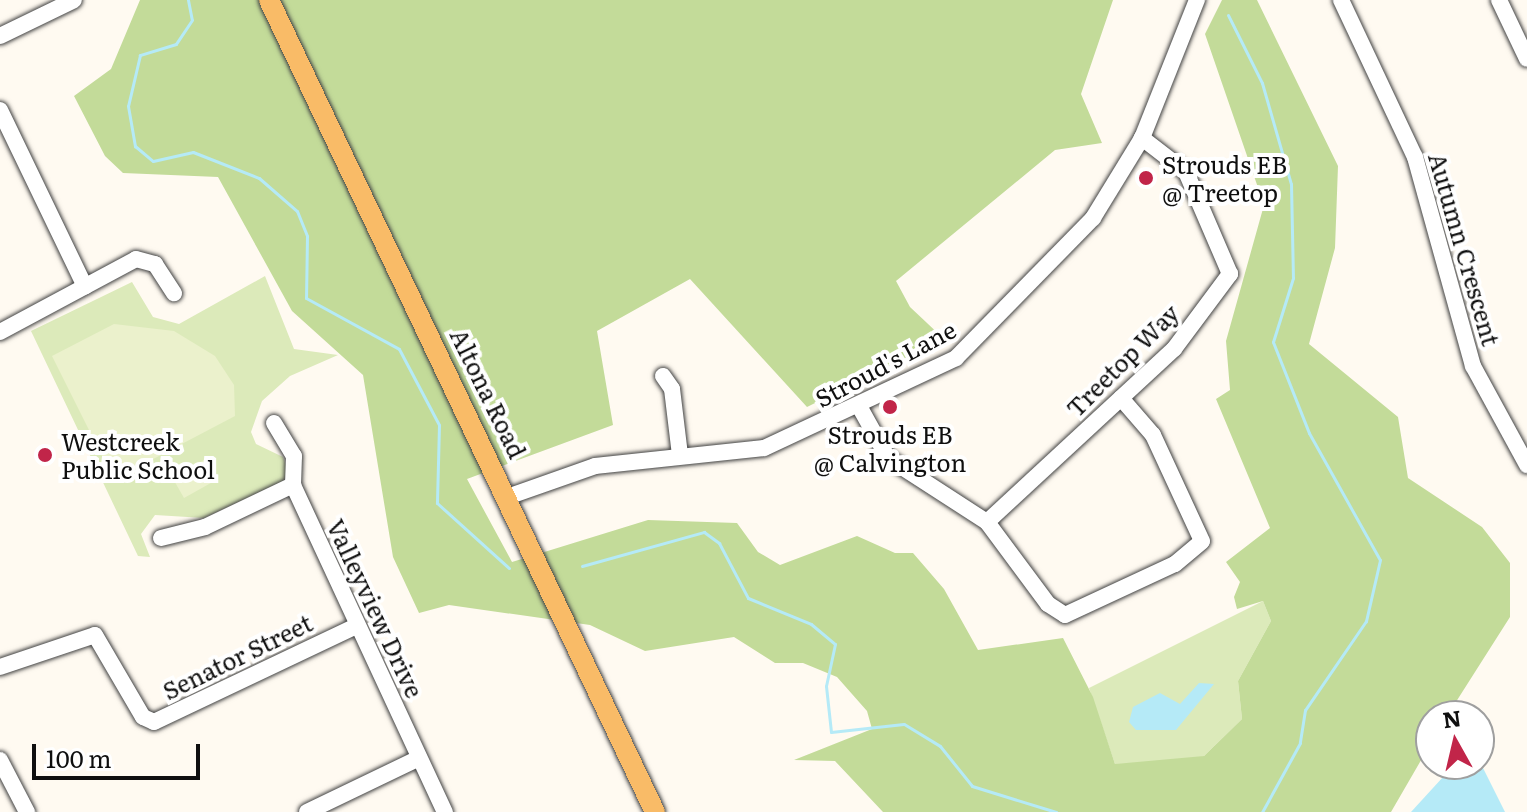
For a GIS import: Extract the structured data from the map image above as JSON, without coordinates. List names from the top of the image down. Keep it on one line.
{"streets":{"main road":["Altona Road"],"street":["Autumn Crescent","Treetop Way","Stroud's Lane","Valleyview Drive","Senator Street"]},"crossings":[["Treetop Way","Stroud's Lane"],["Stroud's Lane","Altona Road"],["Valleyview Drive","Senator Street"]],"places":["Strouds EB @ Treetop","Strouds EB @ Calvington","Westcreek Public School"],"scale_bar":"100 m","north":"top"}
